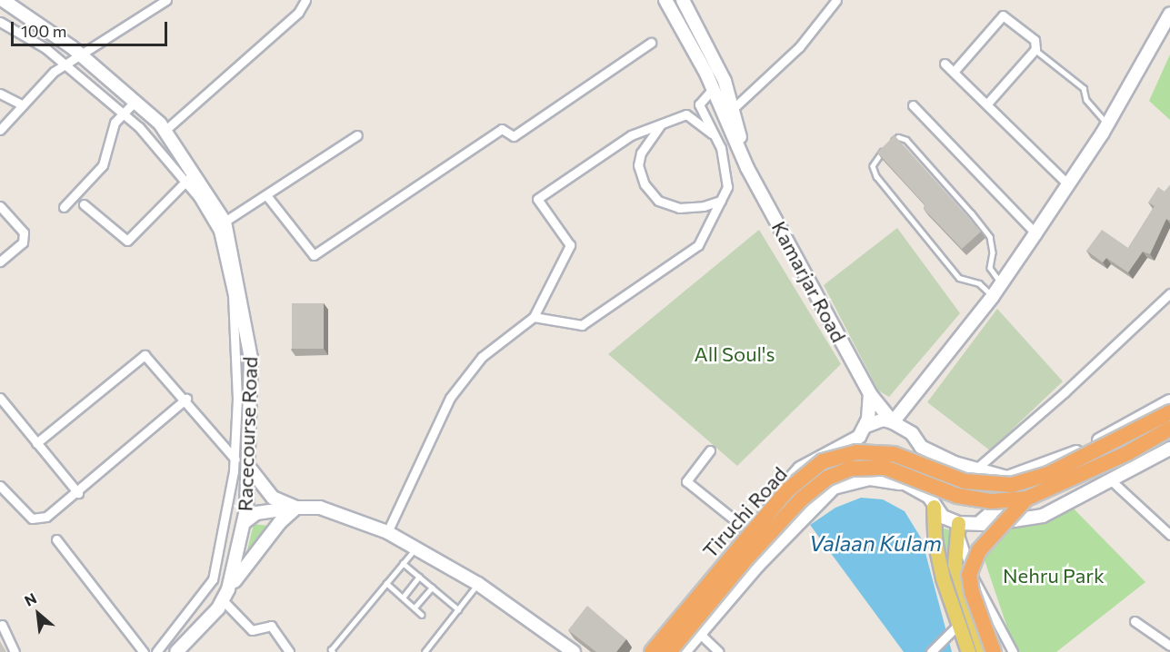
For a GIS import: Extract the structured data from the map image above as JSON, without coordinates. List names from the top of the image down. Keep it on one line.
{"streets":{"highway":["Tiruchi Road"],"street":["Kamarjar Road","Racecourse Road"]},"water":["Valaan Kulam"],"parks":["All Soul's","Nehru Park"],"scale_bar":"100 m","north":"top left"}
